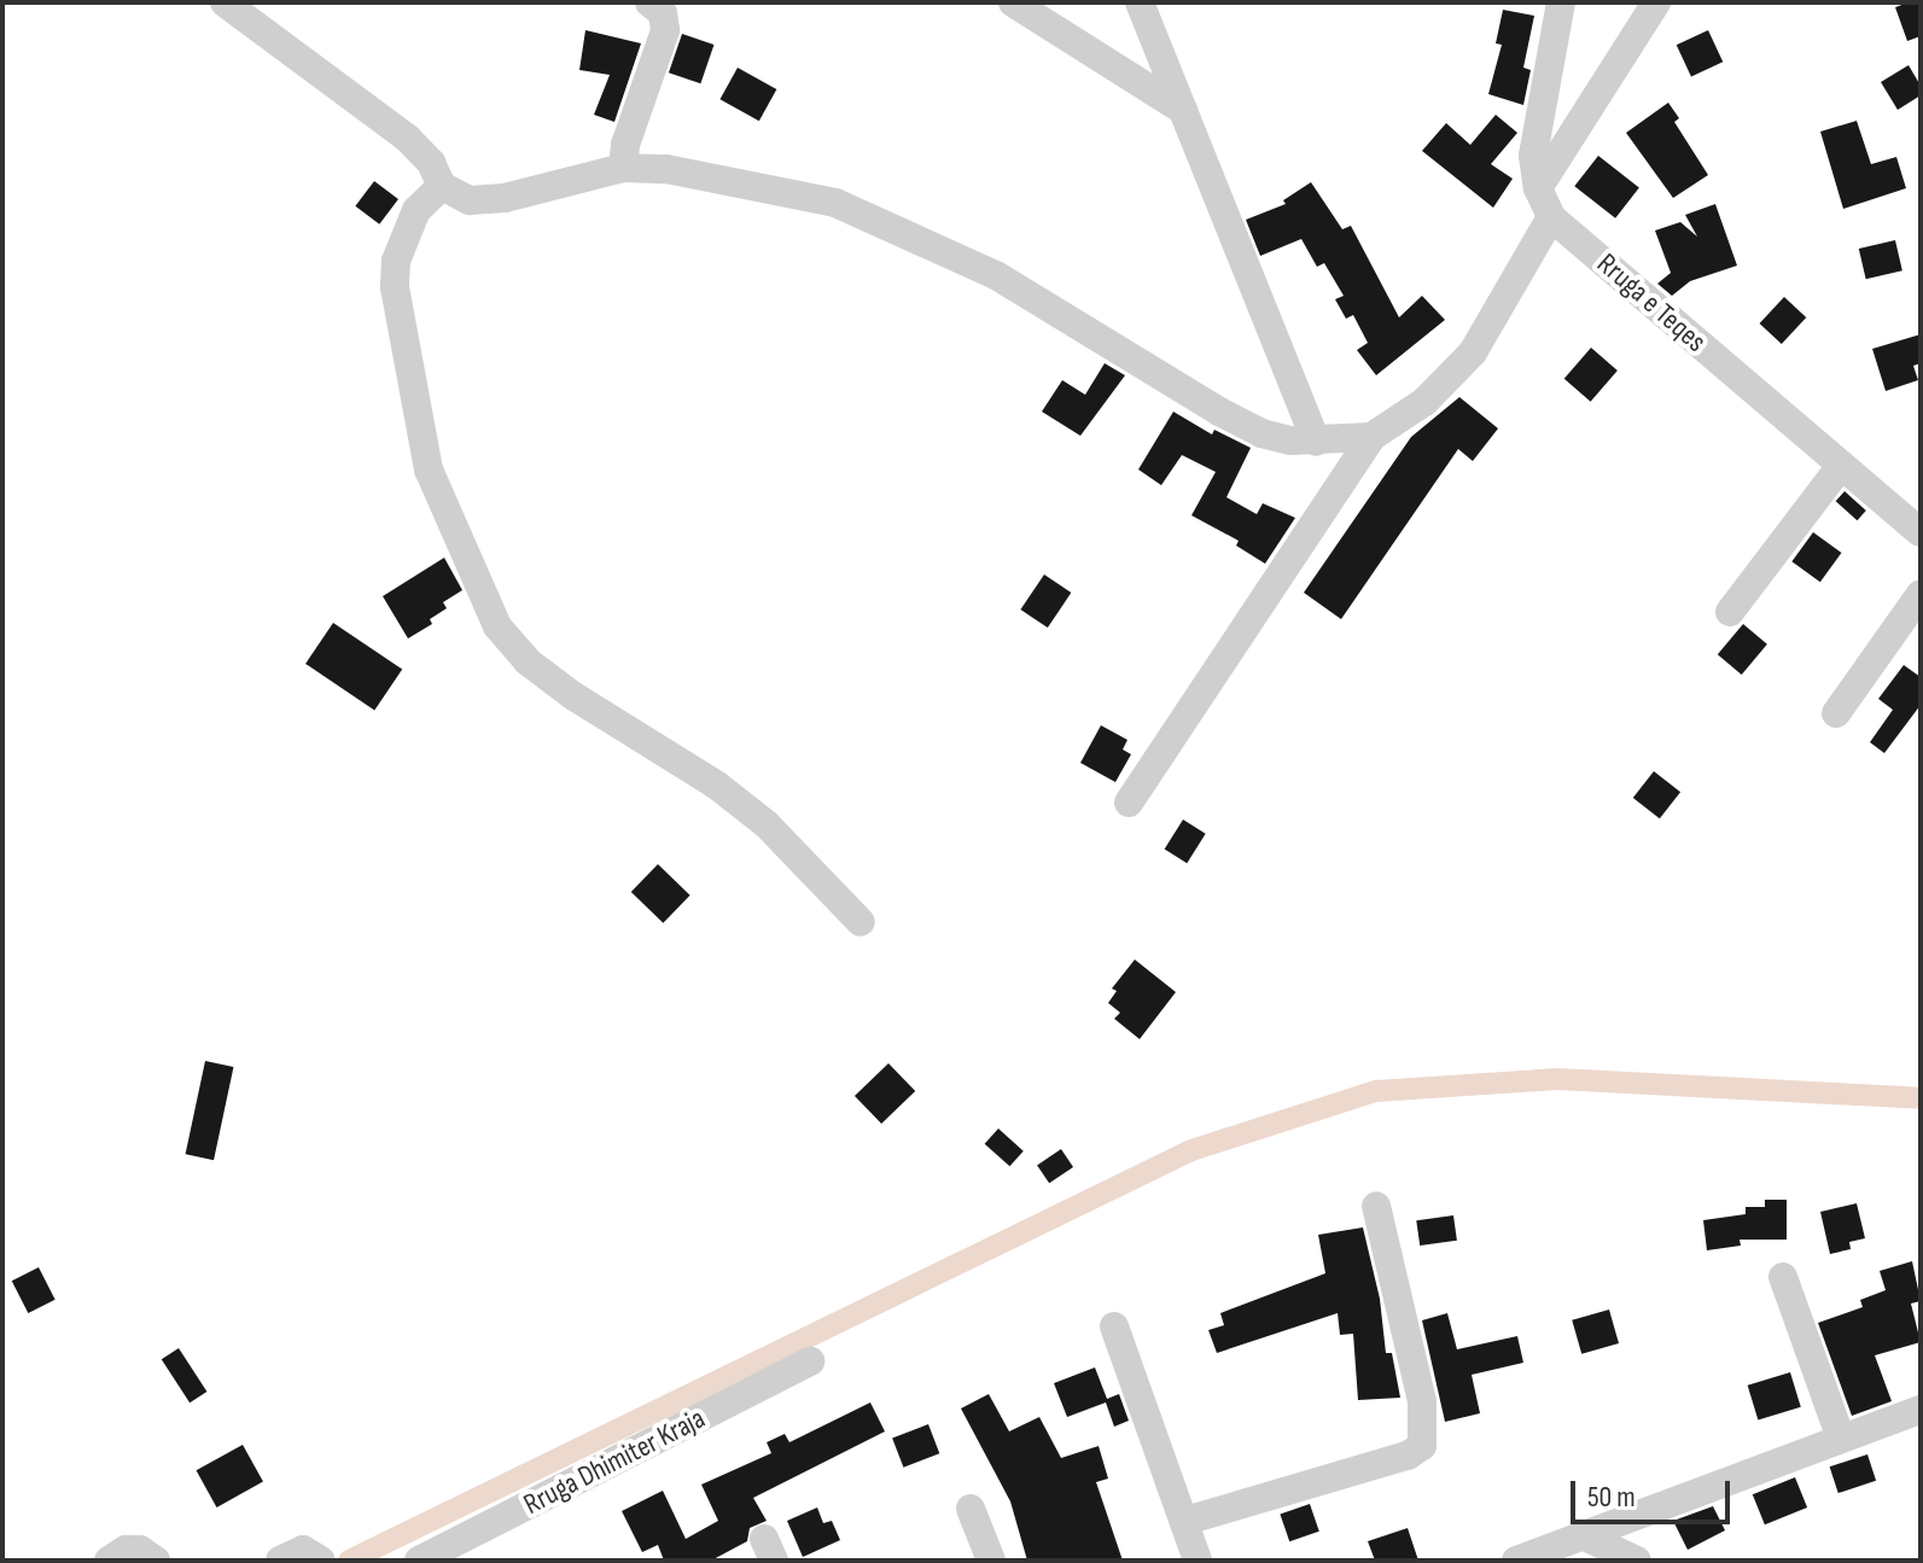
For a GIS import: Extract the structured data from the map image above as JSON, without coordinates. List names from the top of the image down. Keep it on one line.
{"streets":{"street":["Rruga e Teqes","Rruga Dhimiter Kraja"]},"scale_bar":"50 m"}
